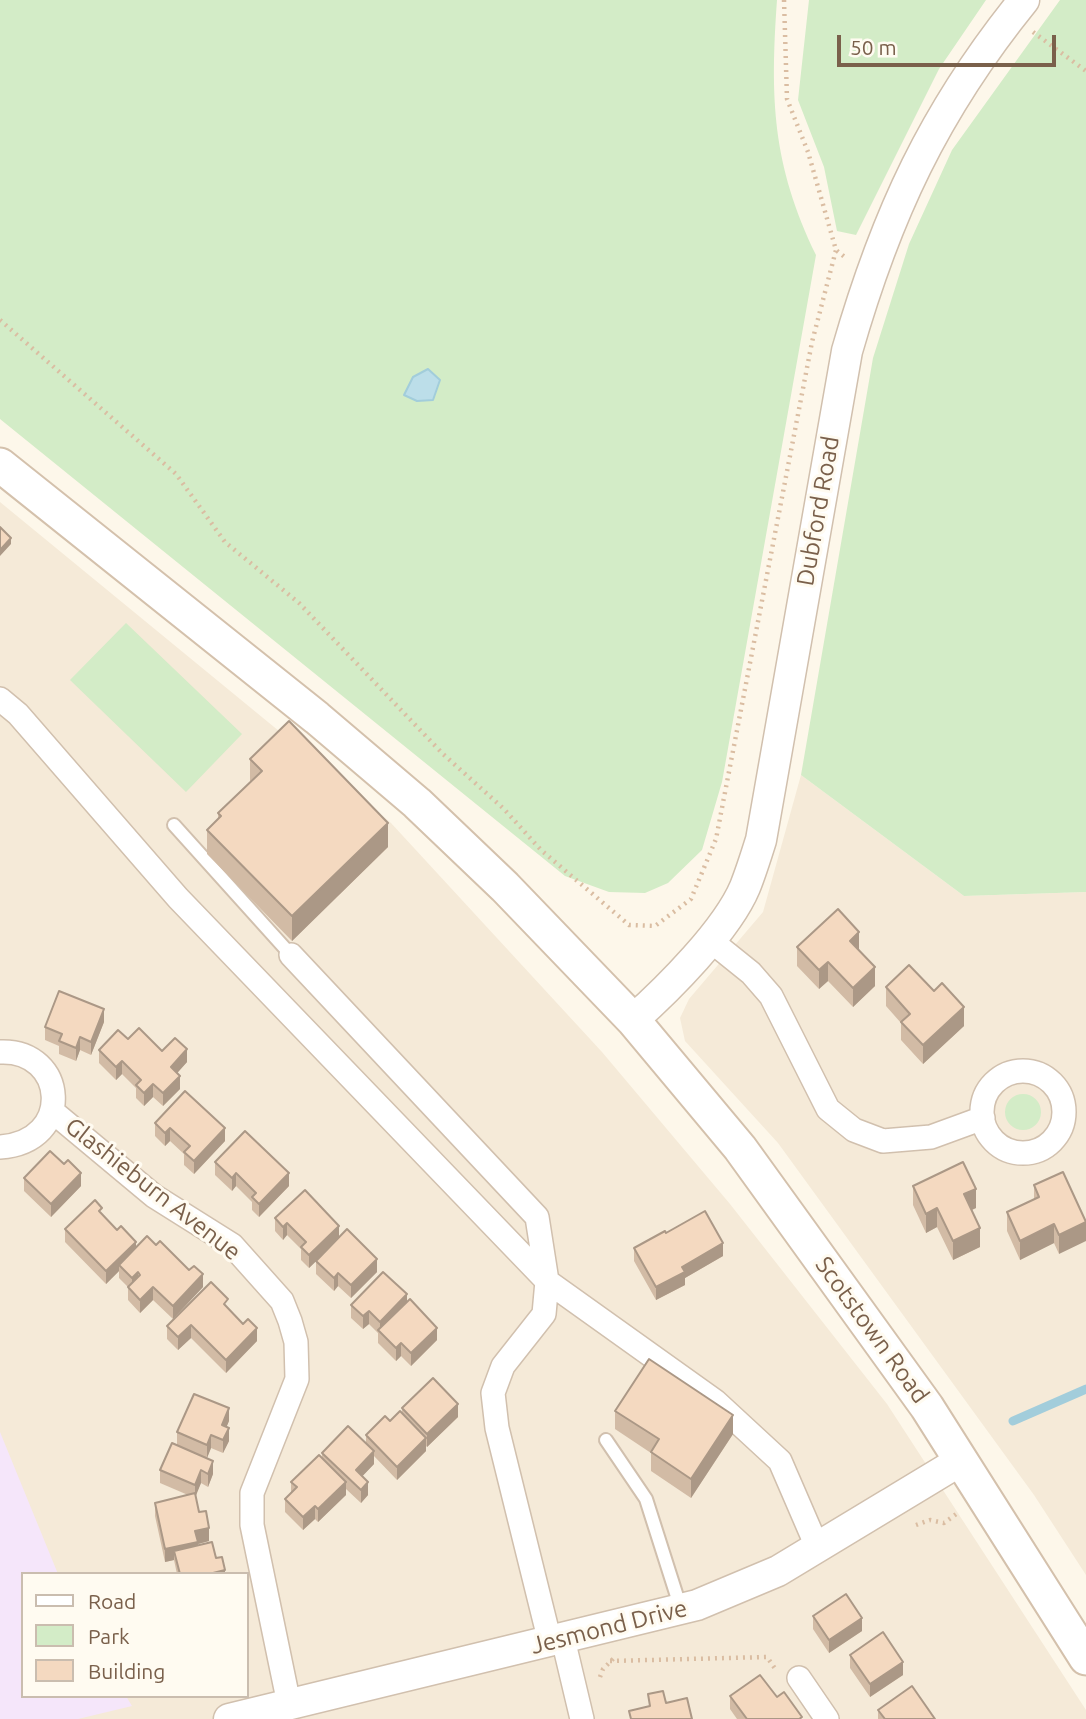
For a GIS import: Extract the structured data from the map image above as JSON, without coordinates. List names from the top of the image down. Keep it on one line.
{"streets":{"main road":["Scotstown Road"],"street":["Dubford Road","Glashieburn Avenue","Jesmond Drive"]},"crossings":[["Dubford Road","Scotstown Road"],["Glashieburn Avenue","Jesmond Drive"],["Scotstown Road","Jesmond Drive"]],"legend":["Road","Park","Building"],"scale_bar":"50 m"}
